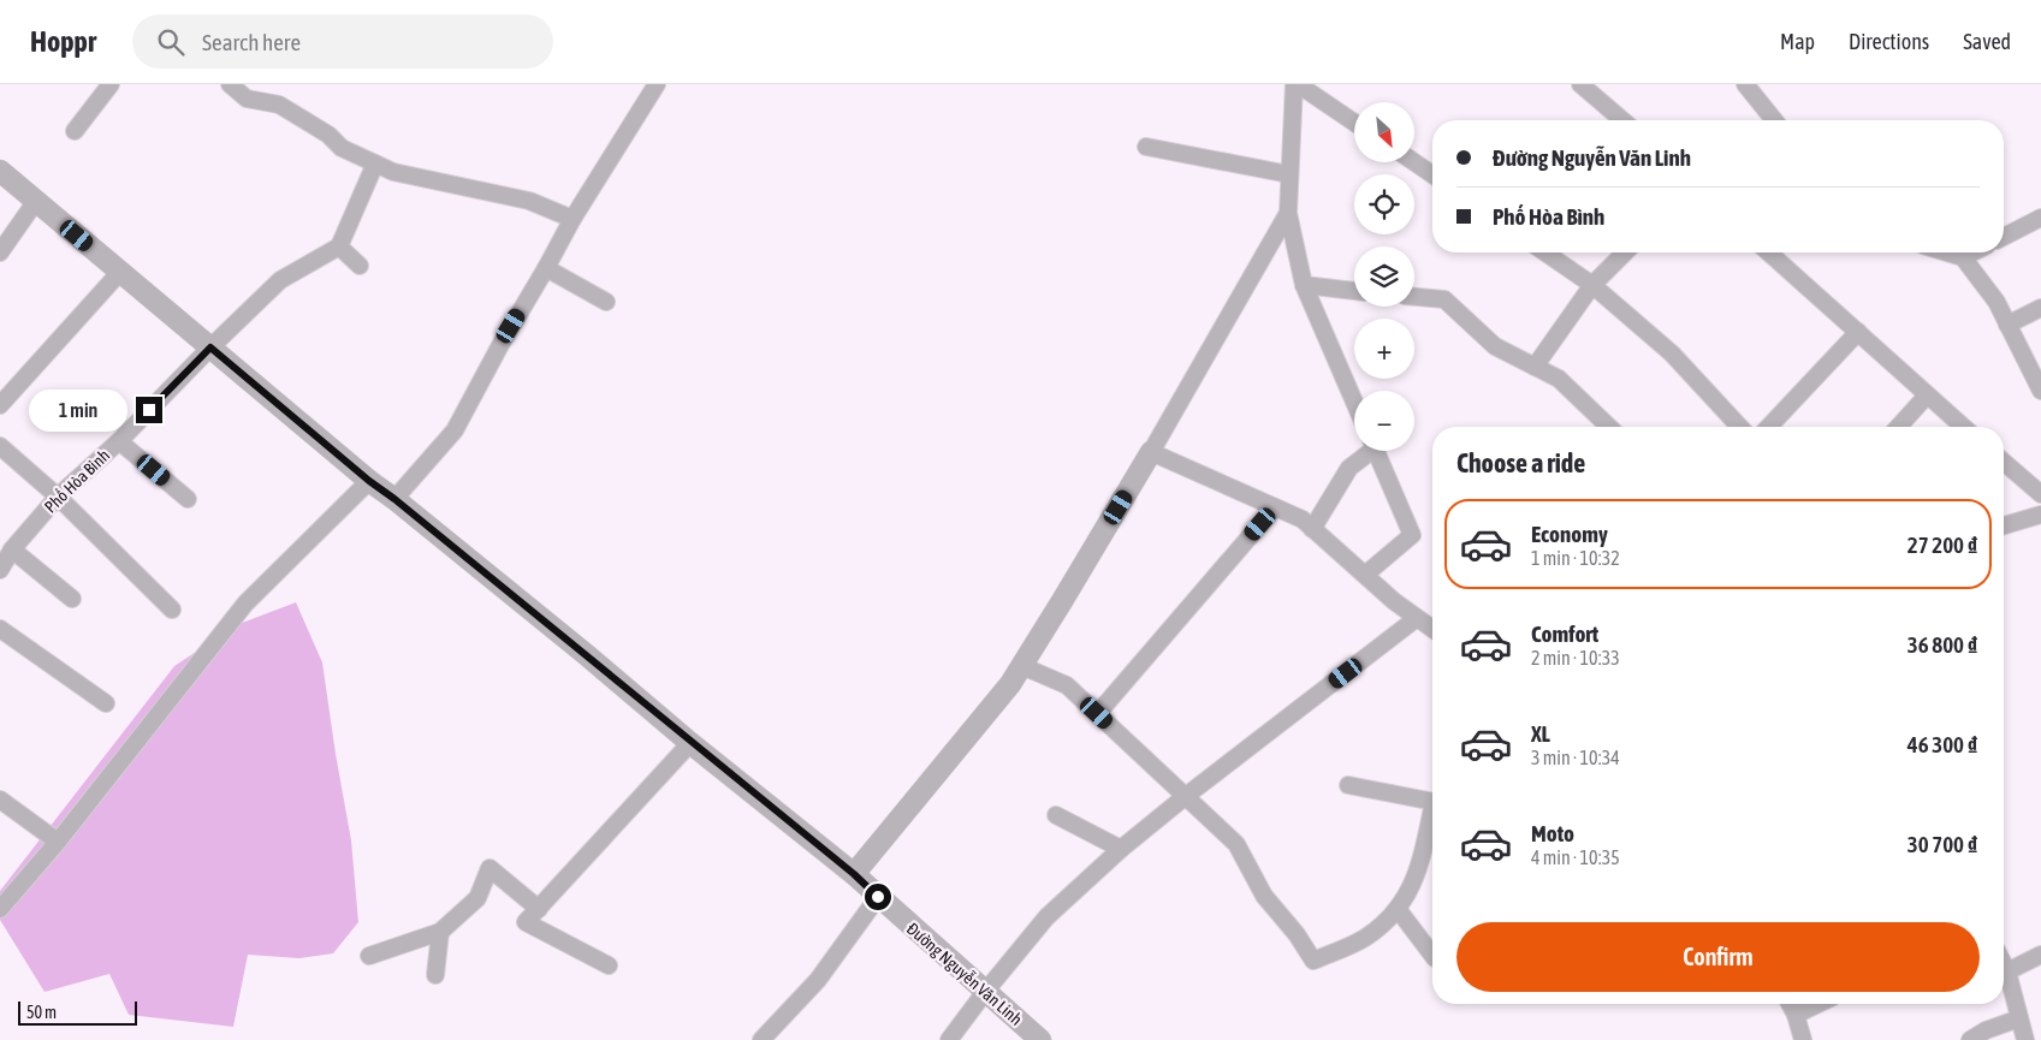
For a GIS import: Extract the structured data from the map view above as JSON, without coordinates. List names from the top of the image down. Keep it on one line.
{"streets":{"street":["Phố Hòa Bình","Đường Nguyễn Văn Linh"]},"crossings":[["Phố Hòa Bình","Đường Nguyễn Văn Linh"]],"scale_bar":"50 m","north":"bottom right","page":{"header":"Hoppr","search":"Search here","nav":["Map","Directions","Saved"],"map_buttons":["+","−"],"banner":["Đường Nguyễn Văn Linh","Phố Hòa Bình"],"bubble":"1 min","heading":"Choose a ride","list":[{"name":"Economy","note":"1 min · 10:32","value":"27 200 ₫"},{"name":"Comfort","note":"2 min · 10:33","value":"36 800 ₫"},{"name":"XL","note":"3 min · 10:34","value":"46 300 ₫"},{"name":"Moto","note":"4 min · 10:35","value":"30 700 ₫"}],"buttons":"Confirm","scale":"50 m"}}
